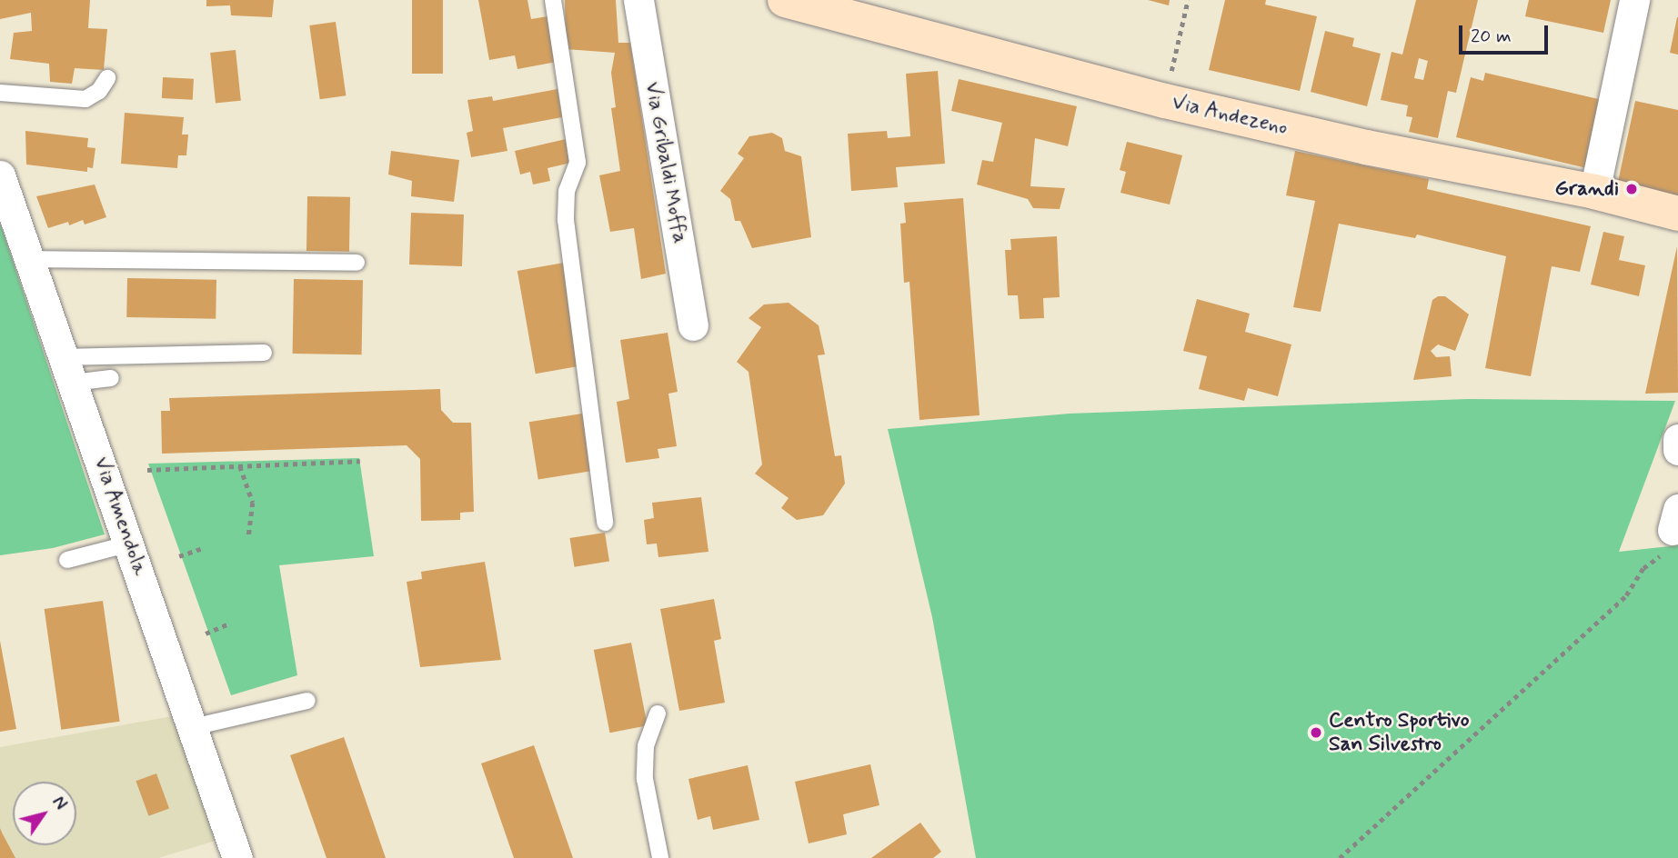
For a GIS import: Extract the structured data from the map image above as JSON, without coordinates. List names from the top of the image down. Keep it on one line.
{"streets":{"main road":["Via Andezeno"],"street":["Via Gribaldi Moffa","Via Amendola"]},"places":["Grandi","Centro Sportivo San Silvestro"],"scale_bar":"20 m","north":"top right"}
